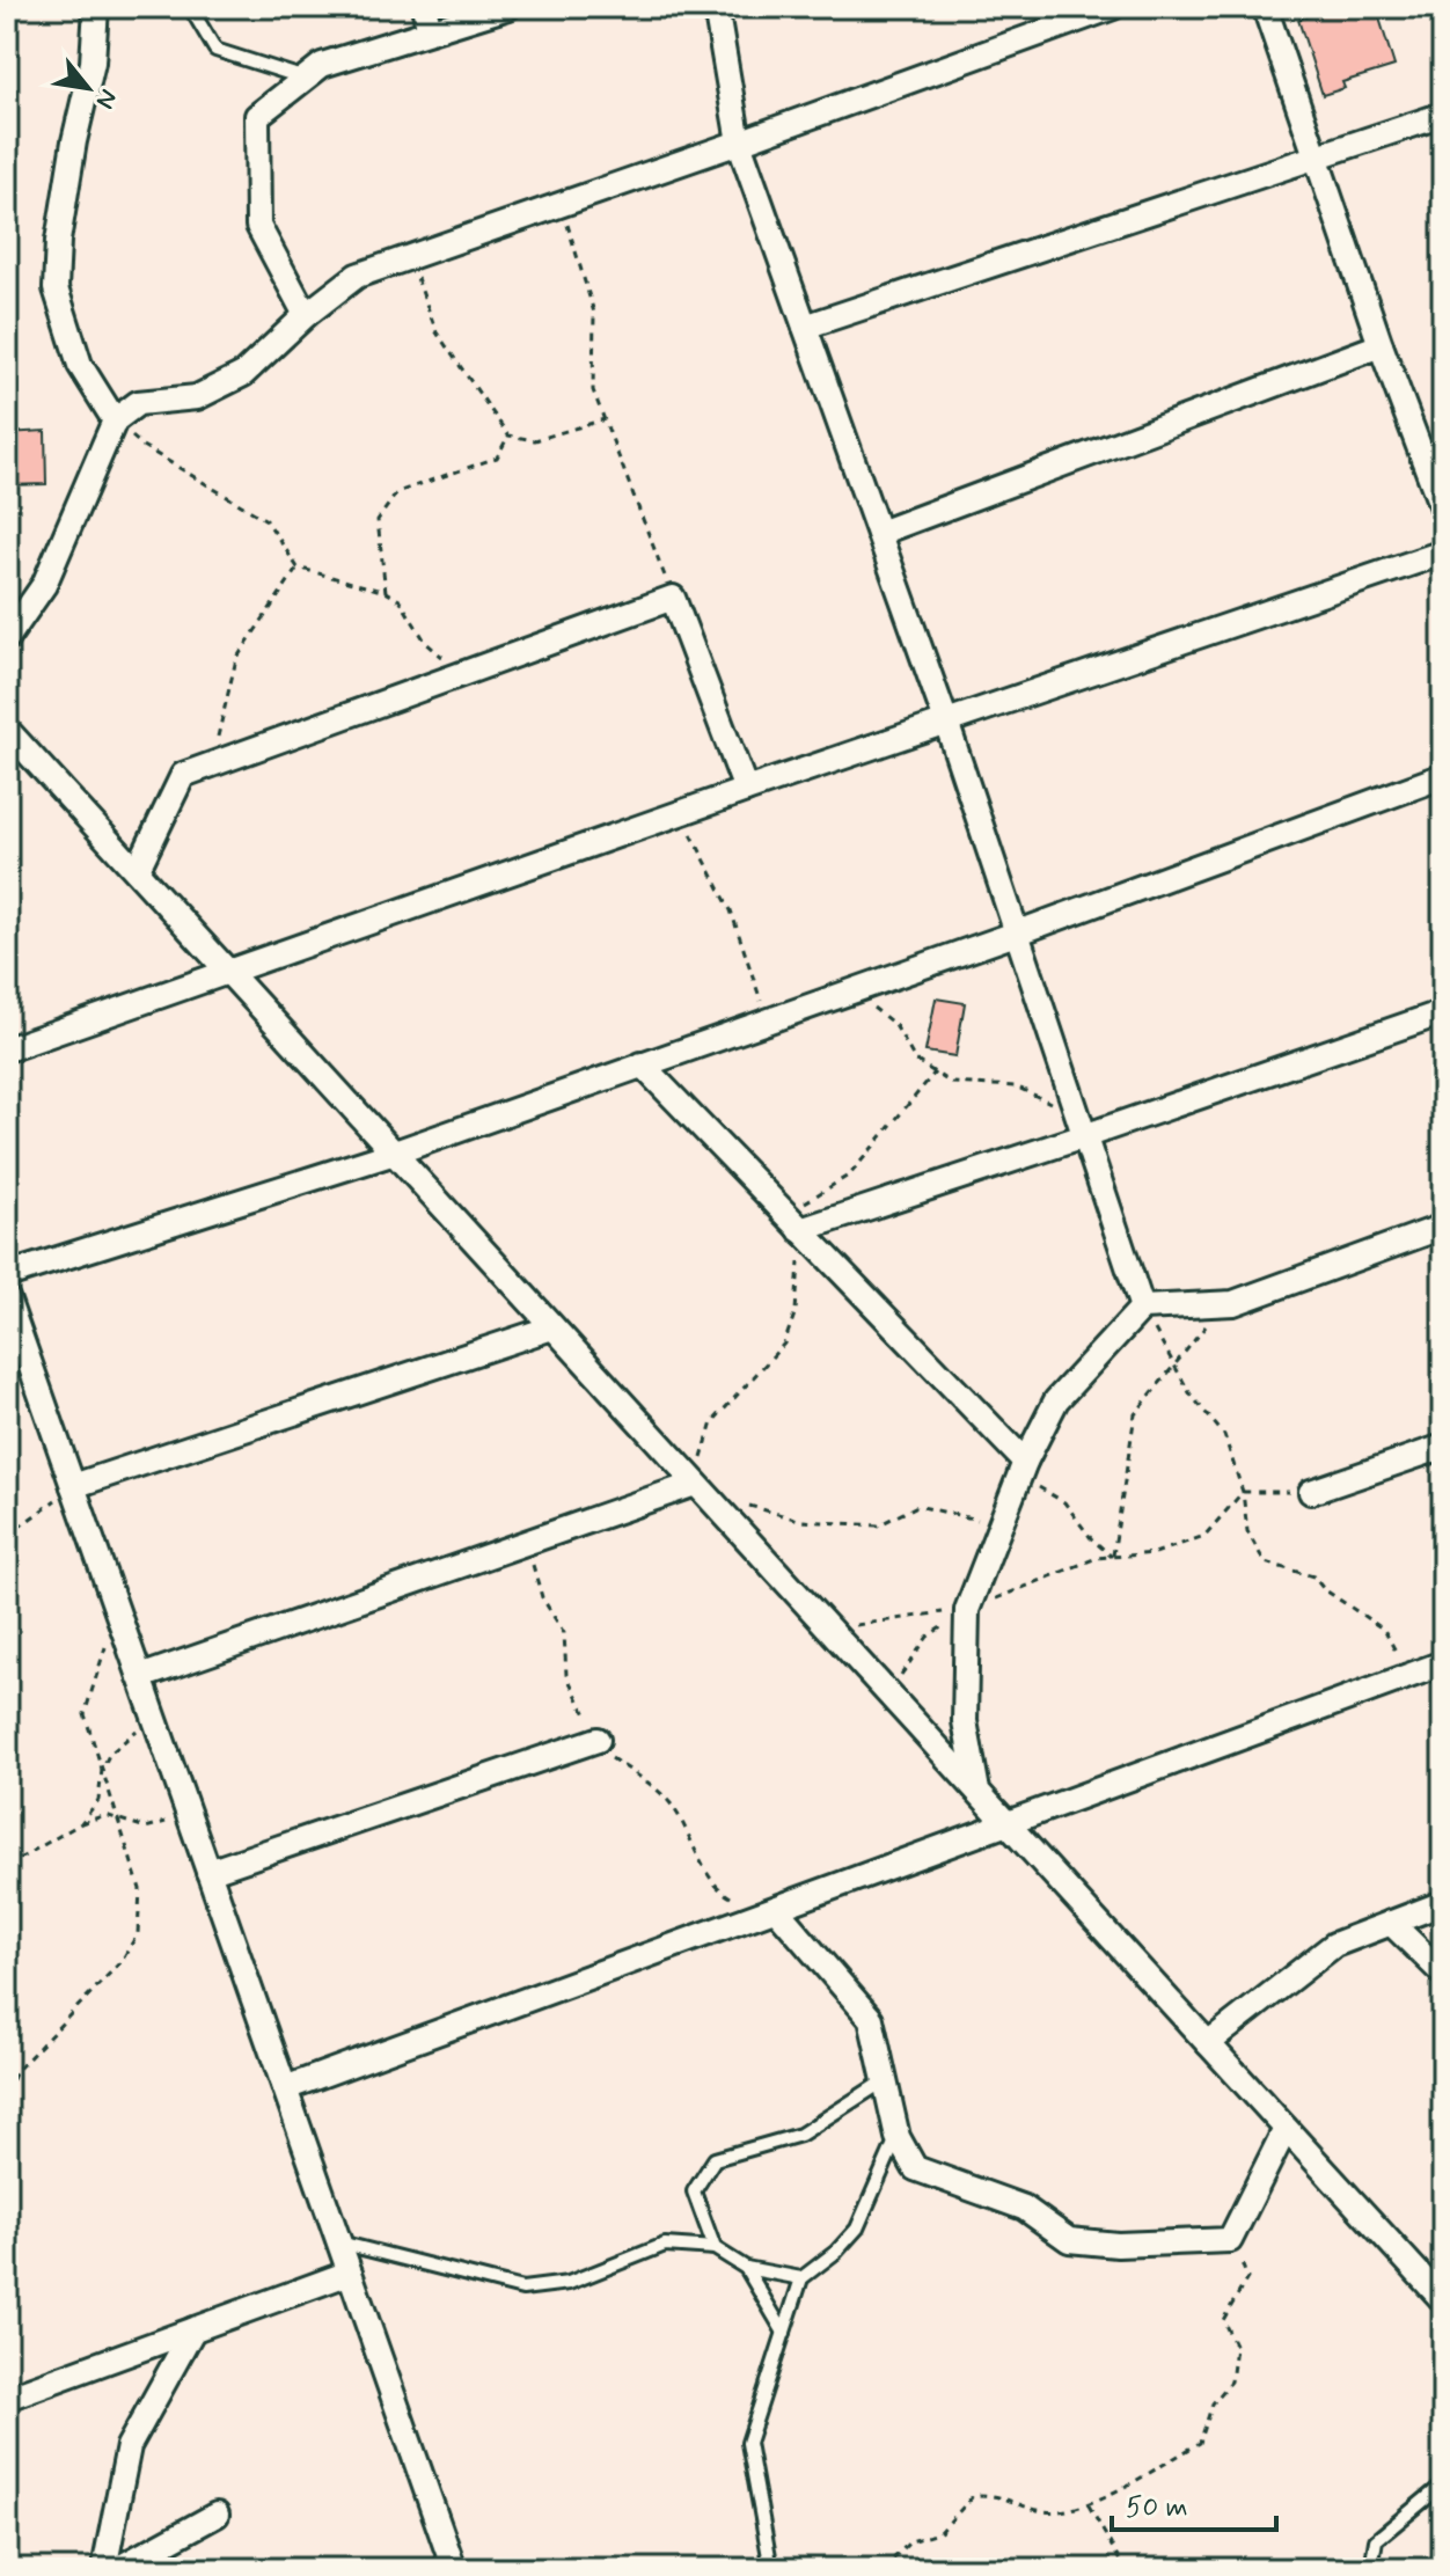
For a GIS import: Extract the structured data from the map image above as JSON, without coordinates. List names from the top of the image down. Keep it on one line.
{"scale_bar":"50 m","north":"bottom right"}
